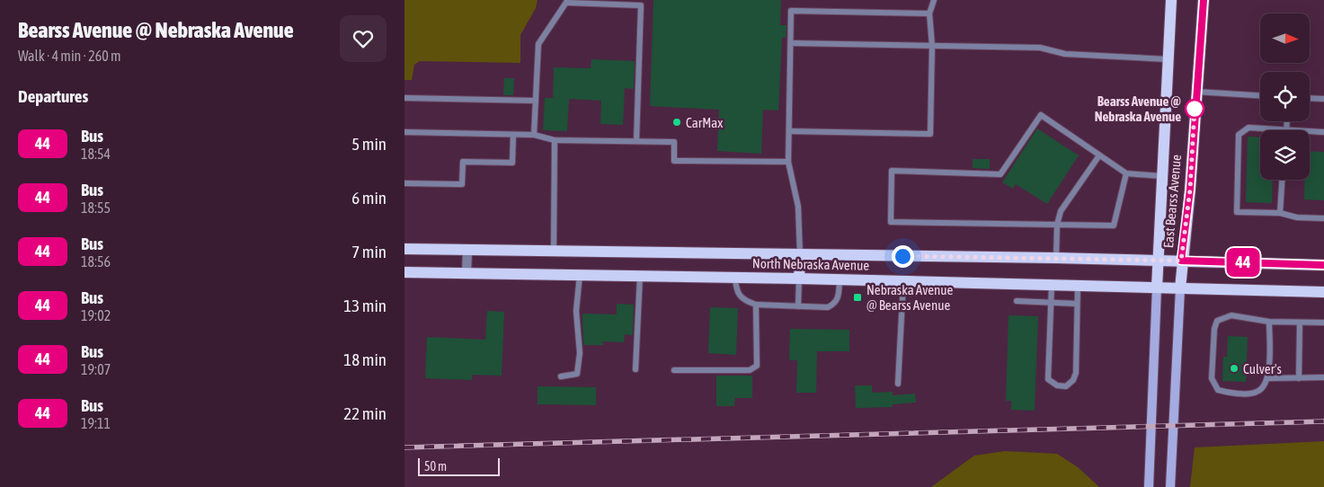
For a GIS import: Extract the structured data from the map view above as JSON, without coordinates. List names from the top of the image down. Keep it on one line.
{"streets":{"main road":["East Bearss Avenue","North Nebraska Avenue"]},"crossings":[["East Bearss Avenue","North Nebraska Avenue"]],"places":{"other":["Bearss Avenue @ Nebraska Avenue","CarMax","Culver's"],"transit":["Nebraska Avenue @ Bearss Avenue"]},"lines":["bus line 44"],"scale_bar":"50 m","north":"right","page":{"heading":[["Bearss Avenue @ Nebraska Avenue","Walk · 4 min · 260 m"],"Departures"],"on_map":"44","list":[{"mark":"44","name":"Bus","note":"18:54","value":"5 min"},{"mark":"44","name":"Bus","note":"18:55","value":"6 min"},{"mark":"44","name":"Bus","note":"18:56","value":"7 min"},{"mark":"44","name":"Bus","note":"19:02","value":"13 min"},{"mark":"44","name":"Bus","note":"19:07","value":"18 min"},{"mark":"44","name":"Bus","note":"19:11","value":"22 min"}],"scale":"50 m"}}
